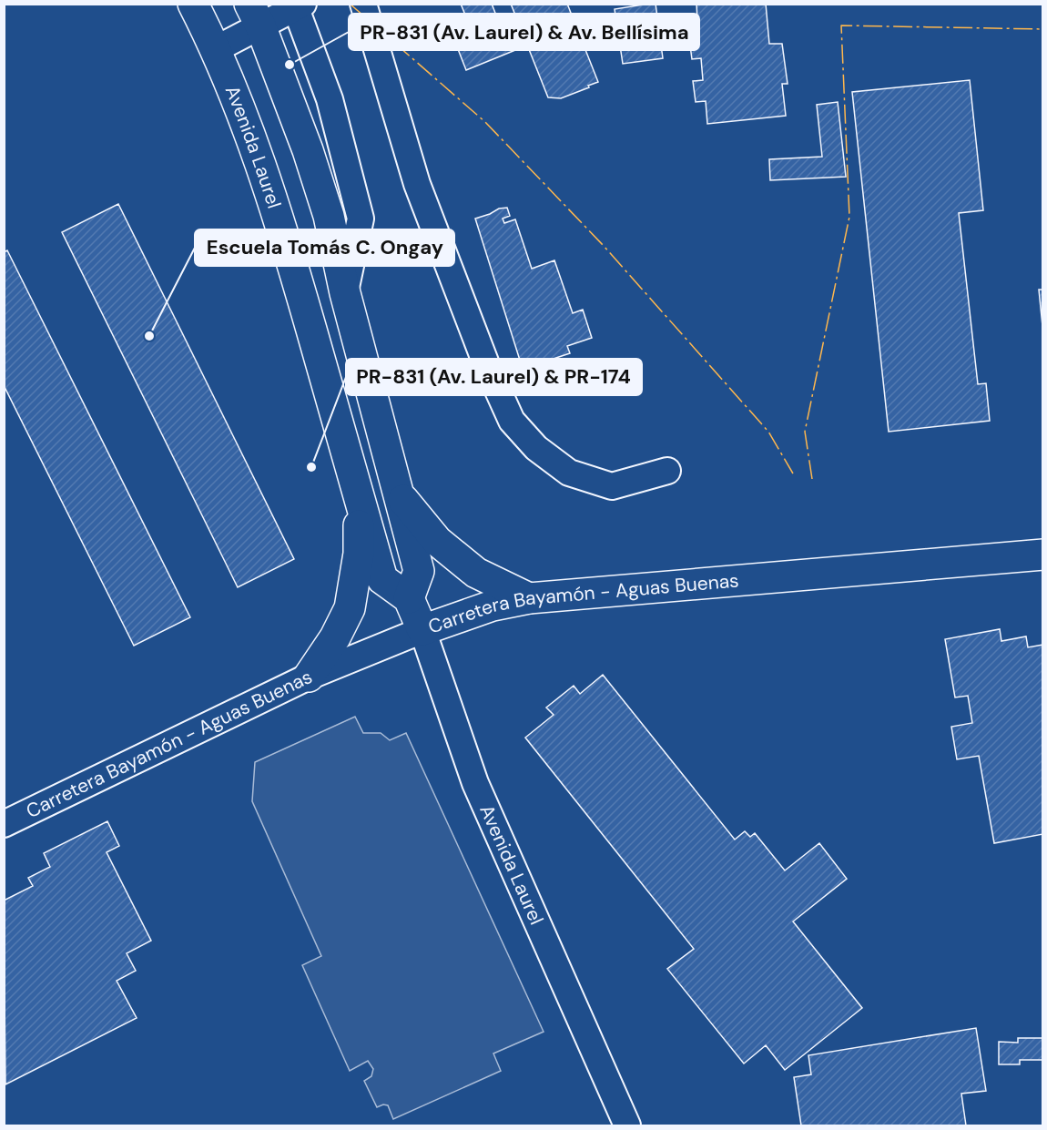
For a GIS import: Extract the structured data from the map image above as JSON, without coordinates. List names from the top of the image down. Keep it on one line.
{"streets":{"main road":["Avenida Laurel","Carretera Bayamón - Aguas Buenas"]},"crossings":[["Avenida Laurel","Carretera Bayamón - Aguas Buenas"]],"places":["PR-831 (Av. Laurel) & Av. Bellísima","Escuela Tomás C. Ongay","PR-831 (Av. Laurel) & PR-174"]}
